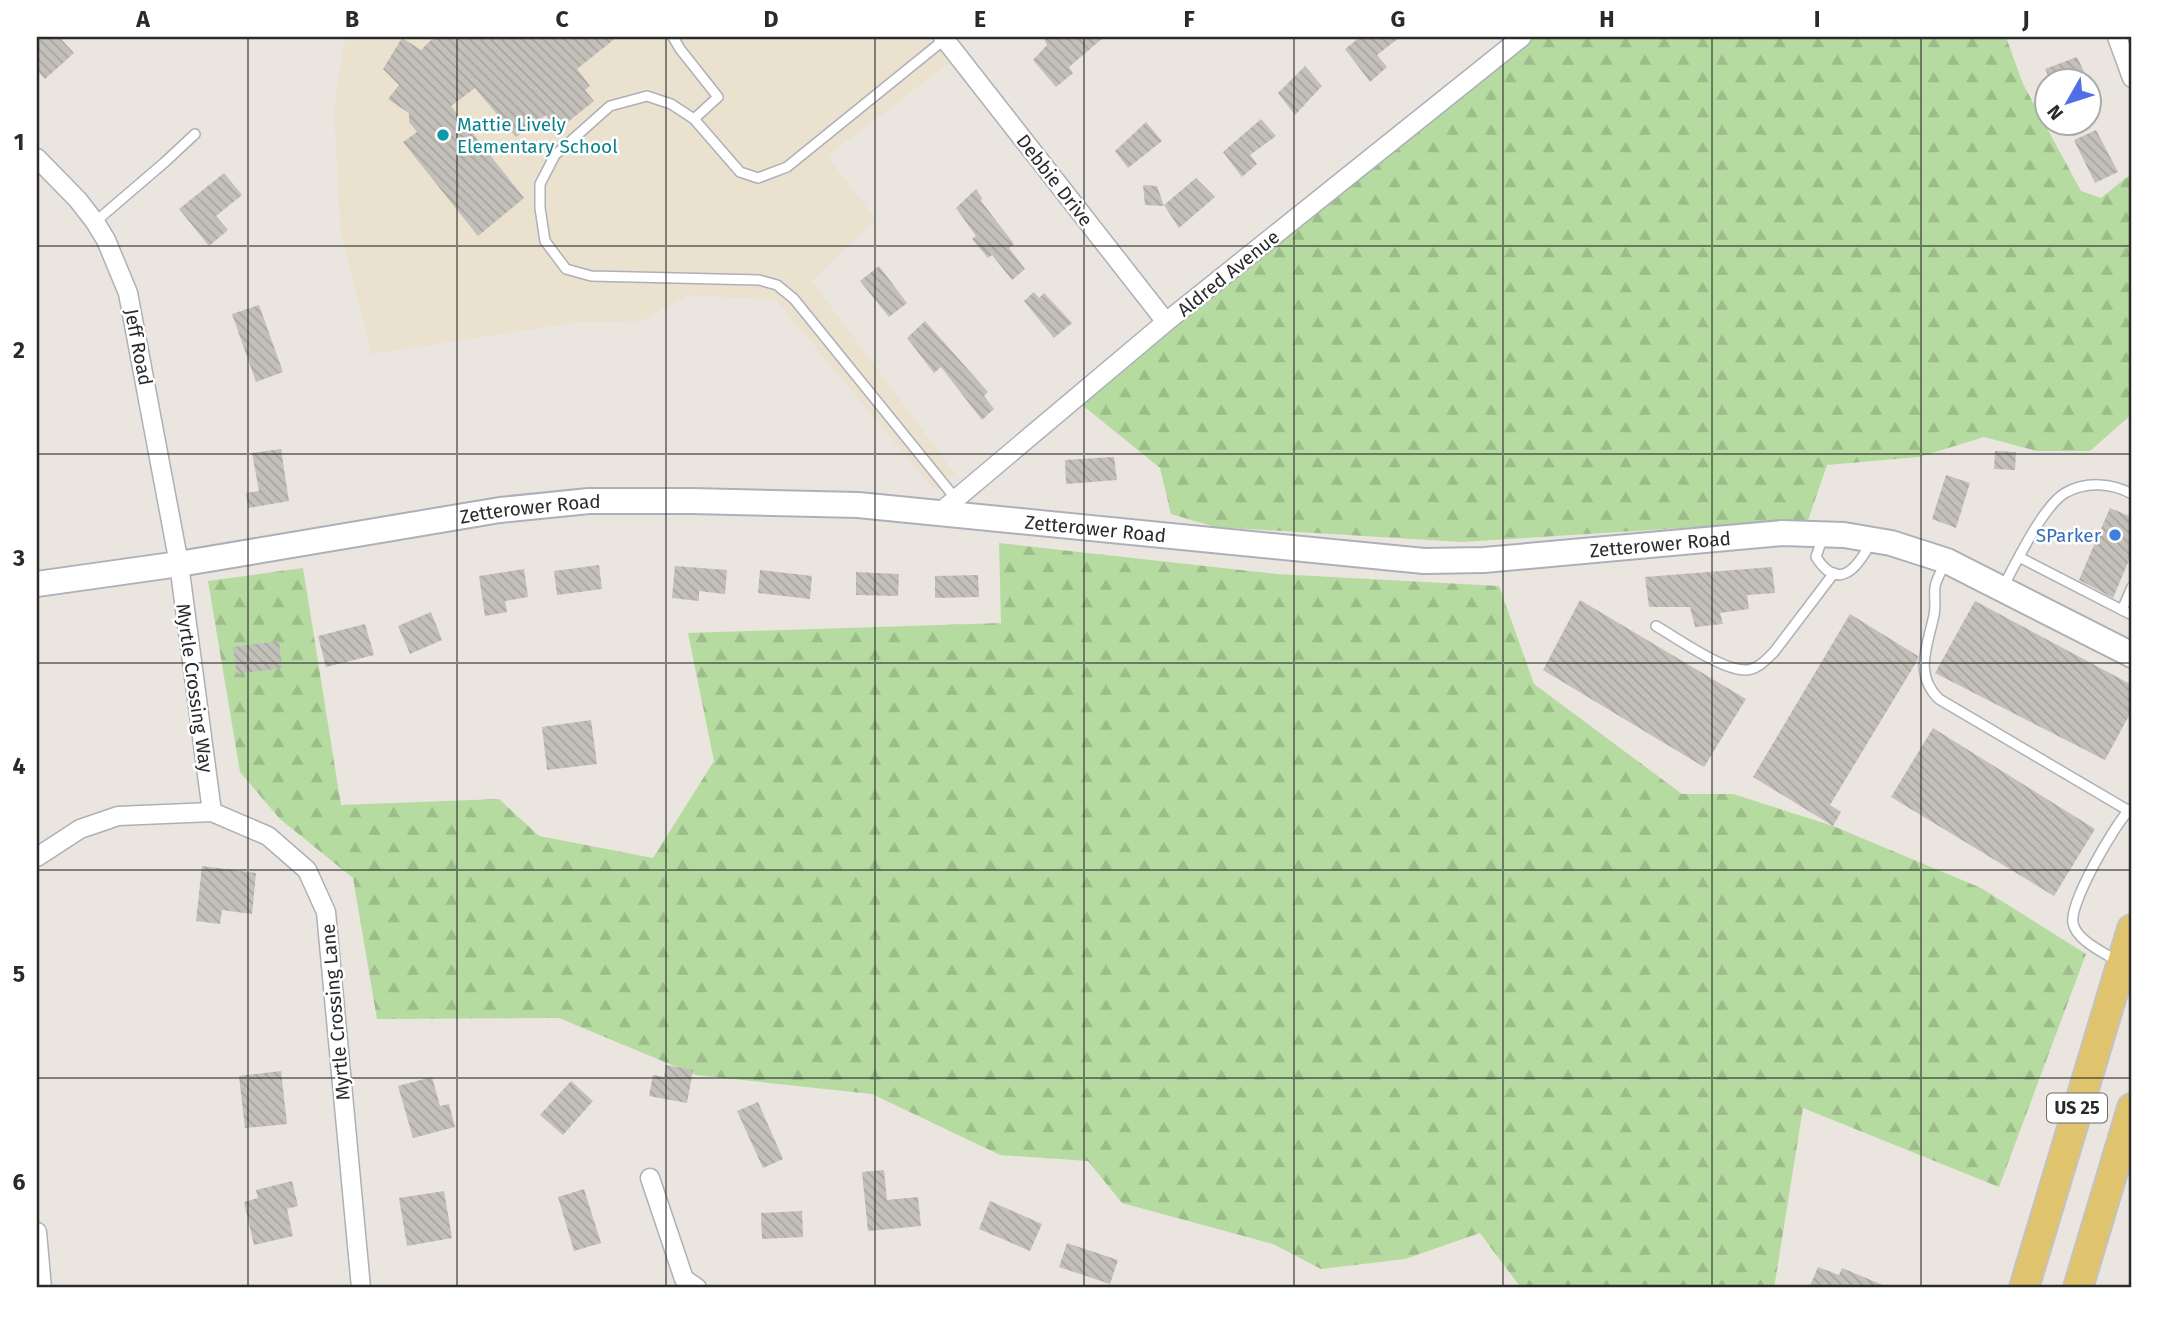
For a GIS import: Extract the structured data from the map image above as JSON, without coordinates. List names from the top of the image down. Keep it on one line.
{"streets":{"main road":["US 25"],"street":["Debbie Drive","Aldred Avenue","Jeff Road","Zetterower Road","Myrtle Crossing Way","Myrtle Crossing Lane"]},"crossings":[["Debbie Drive","Aldred Avenue"],["Aldred Avenue","Zetterower Road"],["Jeff Road","Zetterower Road"],["Jeff Road","Myrtle Crossing Way"],["Zetterower Road","Myrtle Crossing Way"],["Myrtle Crossing Way","Myrtle Crossing Lane"]],"places":["Mattie Lively Elementary School","SParker"],"north":"bottom left","grid":{"columns":["A","B","C","D","E","F","G","H","I","J"],"rows":["1","2","3","4","5","6"]}}
